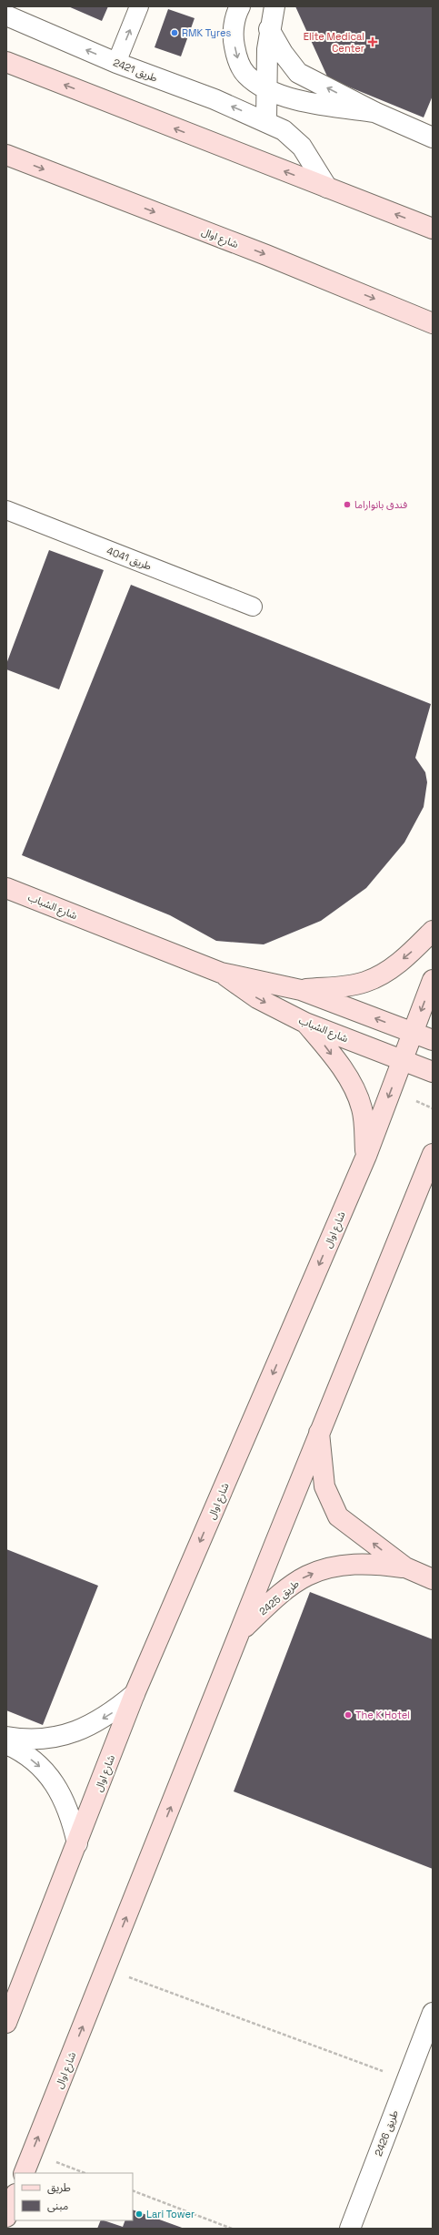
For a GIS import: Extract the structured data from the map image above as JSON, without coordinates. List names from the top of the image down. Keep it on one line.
{"streets":{"main road":["شارع اوال","شارع الشباب","طريق 2425"],"street":["طريق 2421","طريق 2426"],"lane":["طريق 4041"]},"crossings":[["شارع اوال","شارع الشباب"],["شارع اوال","طريق 2425"]],"one_way":["طريق 2421"],"places":{"other":["RMK Tyres","فندق بانواراما","The K Hotel","Lari Tower"],"health":["Elite Medical Center"]},"legend":["طريق","مبنى"]}
